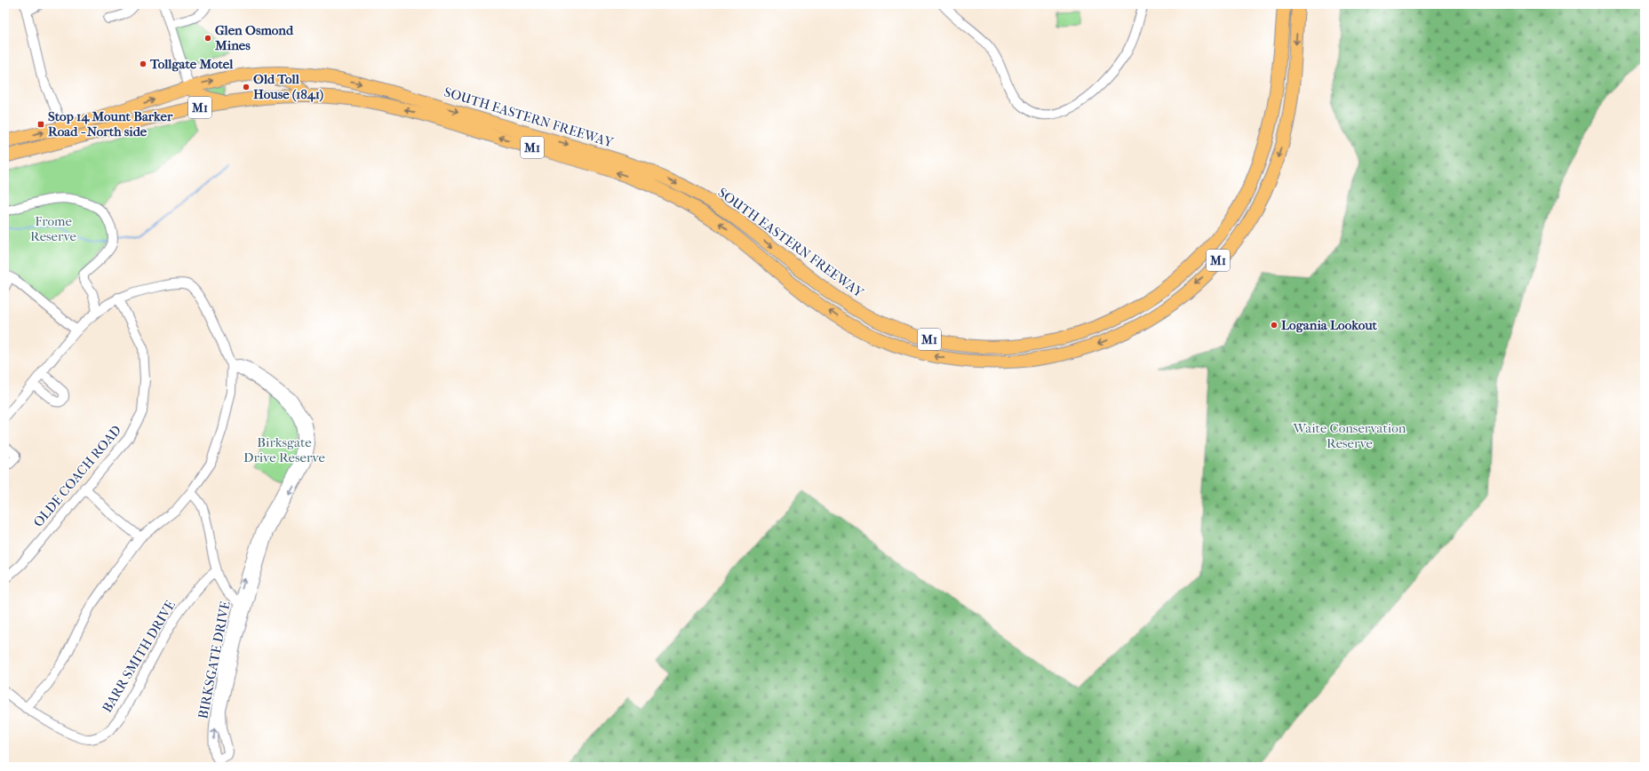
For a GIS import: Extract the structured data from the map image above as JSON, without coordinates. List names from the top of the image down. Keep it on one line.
{"streets":{"highway":["M1","SOUTH EASTERN FREEWAY"],"street":["OLDE COACH ROAD","BARR SMITH DRIVE","BIRKSGATE DRIVE"]},"crossings":[["M1","SOUTH EASTERN FREEWAY"]],"parks":["Frome Reserve","Waite Conservation Reserve","Birksgate Drive Reserve"],"places":{"other":["Glen Osmond Mines","Tollgate Motel","Old Toll House (1841)","Logania Lookout"],"transit":["Stop 14 Mount Barker Road - North side"]}}
